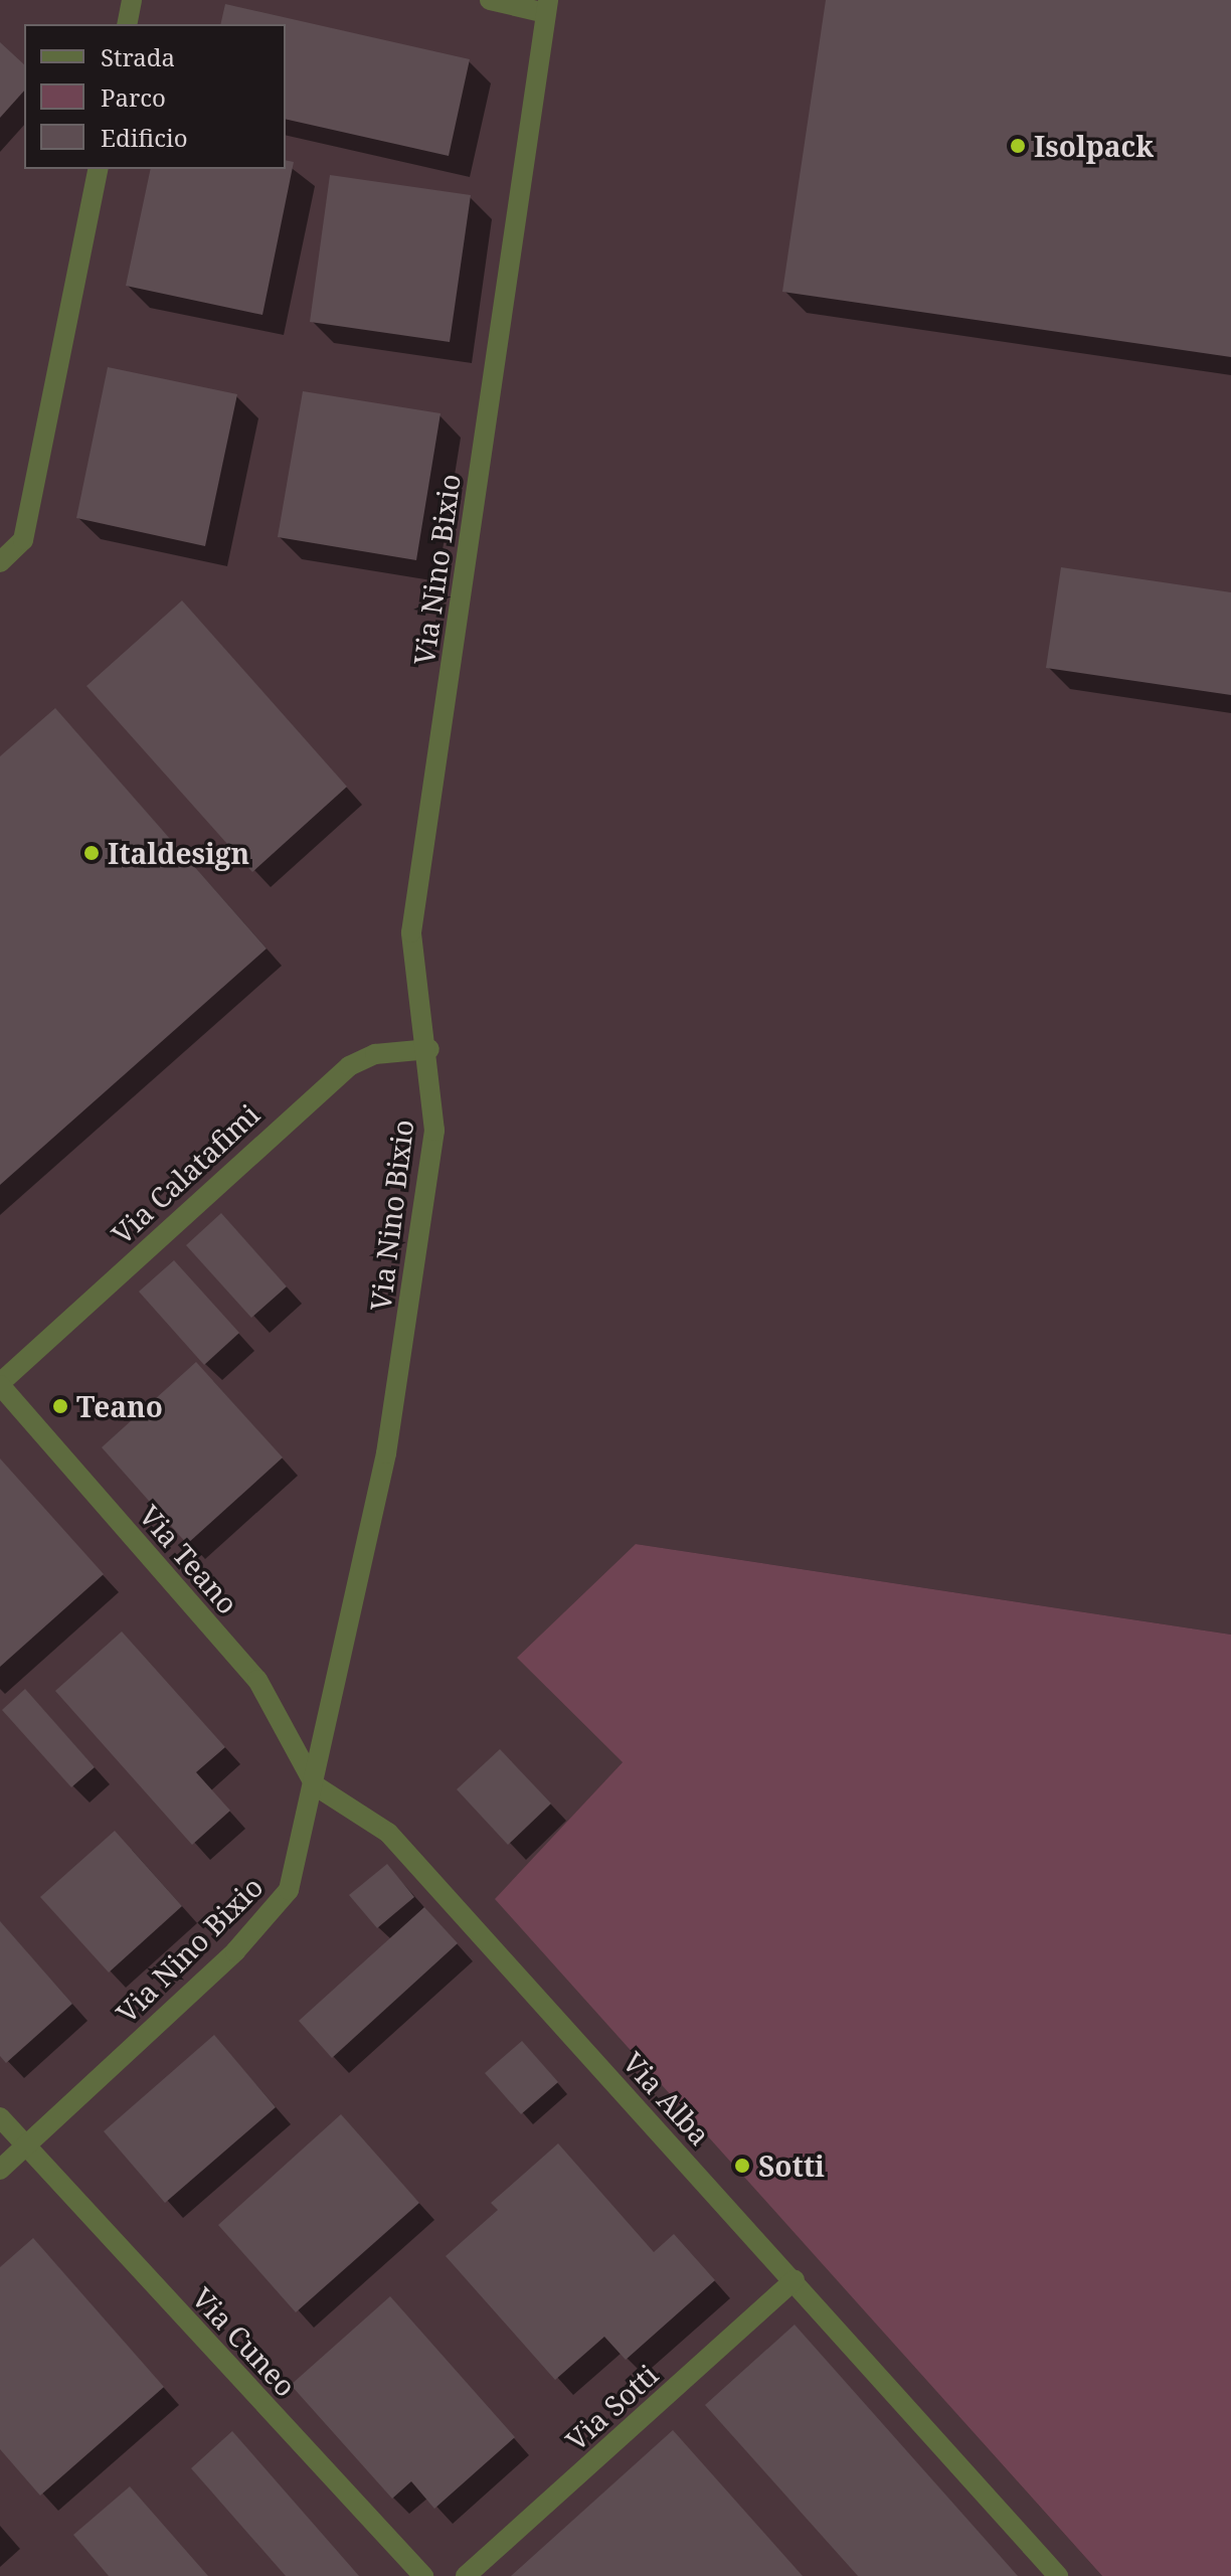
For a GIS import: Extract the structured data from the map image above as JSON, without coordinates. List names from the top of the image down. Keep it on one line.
{"streets":{"street":["Via Nino Bixio","Via Calatafimi","Via Teano","Via Alba","Via Cuneo","Via Sotti"]},"crossings":[["Via Nino Bixio","Via Calatafimi"],["Via Nino Bixio","Via Teano"],["Via Nino Bixio","Via Alba"],["Via Nino Bixio","Via Cuneo"],["Via Calatafimi","Via Teano"],["Via Teano","Via Alba"],["Via Alba","Via Sotti"]],"places":["Isolpack","Italdesign","Teano","Sotti"],"legend":["Strada","Parco","Edificio"]}
